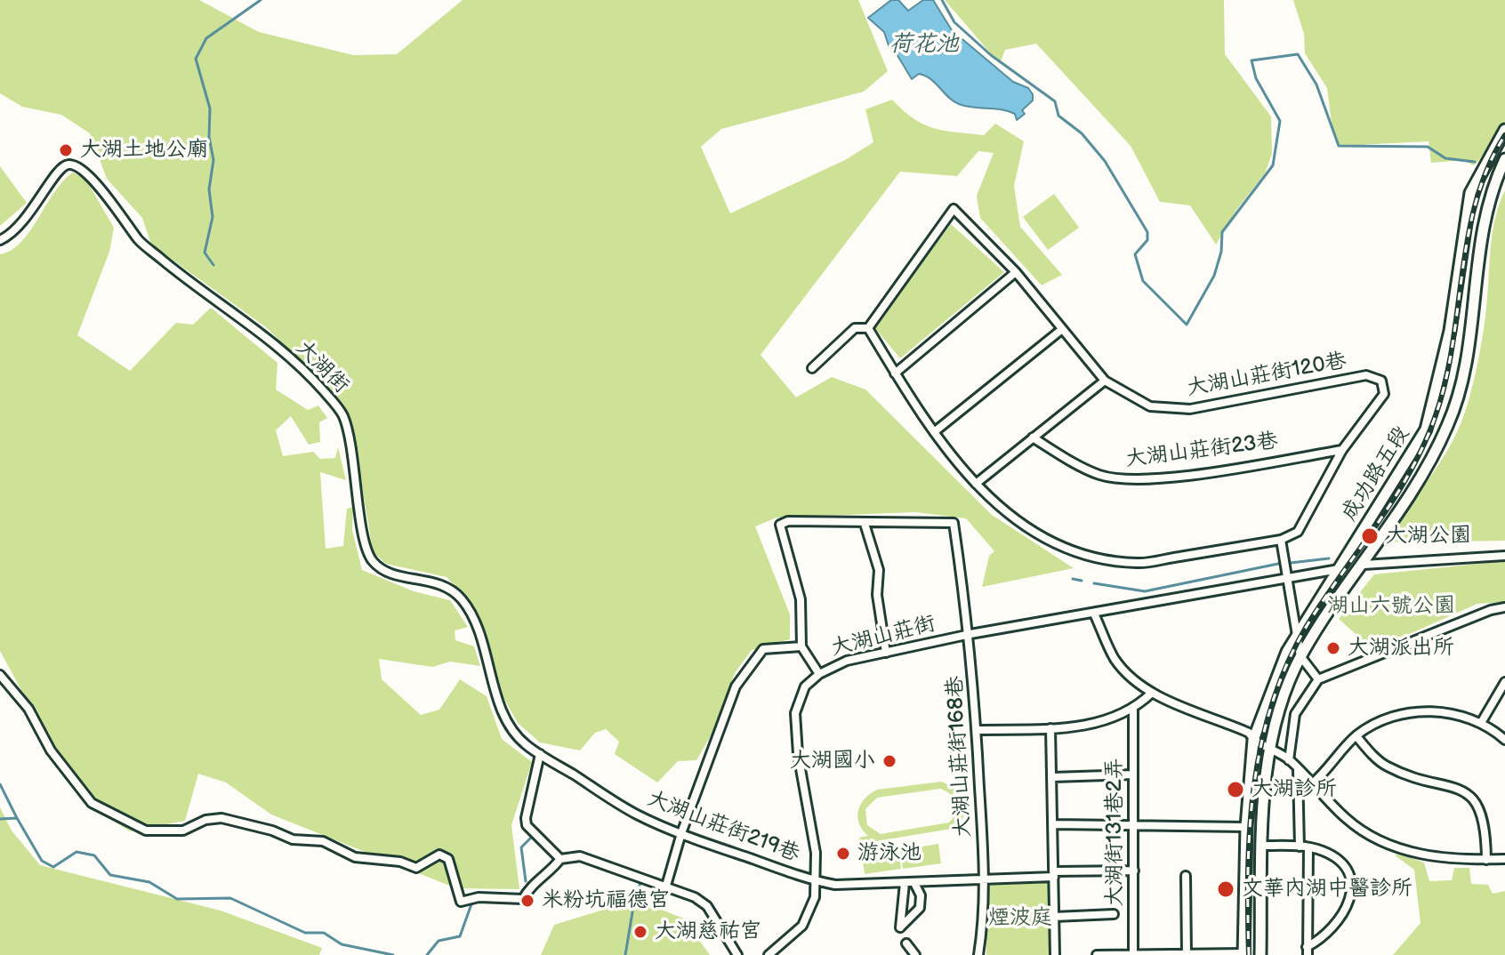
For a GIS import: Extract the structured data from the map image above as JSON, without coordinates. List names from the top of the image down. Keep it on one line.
{"streets":{"main road":["成功路五段"],"street":["大湖街","大湖山莊街120巷","大湖山莊街23巷","大湖山莊街","大湖山莊街168巷","大湖山莊街219巷","大湖街131巷2弄"]},"crossings":[["大湖街","大湖山莊街219巷"],["大湖山莊街120巷","大湖山莊街23巷"],["成功路五段","大湖山莊街"],["大湖山莊街","大湖山莊街168巷"],["大湖山莊街","大湖山莊街219巷"],["大湖山莊街168巷","大湖山莊街219巷"],["大湖山莊街219巷","大湖街131巷2弄"]],"water":["荷花池"],"parks":["湖山六號公園","煙波庭"],"places":["大湖土地公廟","大湖公園","大湖派出所","大湖國小","大湖診所","游泳池","文華內湖中醫診所","米粉坑福德宮","大湖慈祐宮"]}
